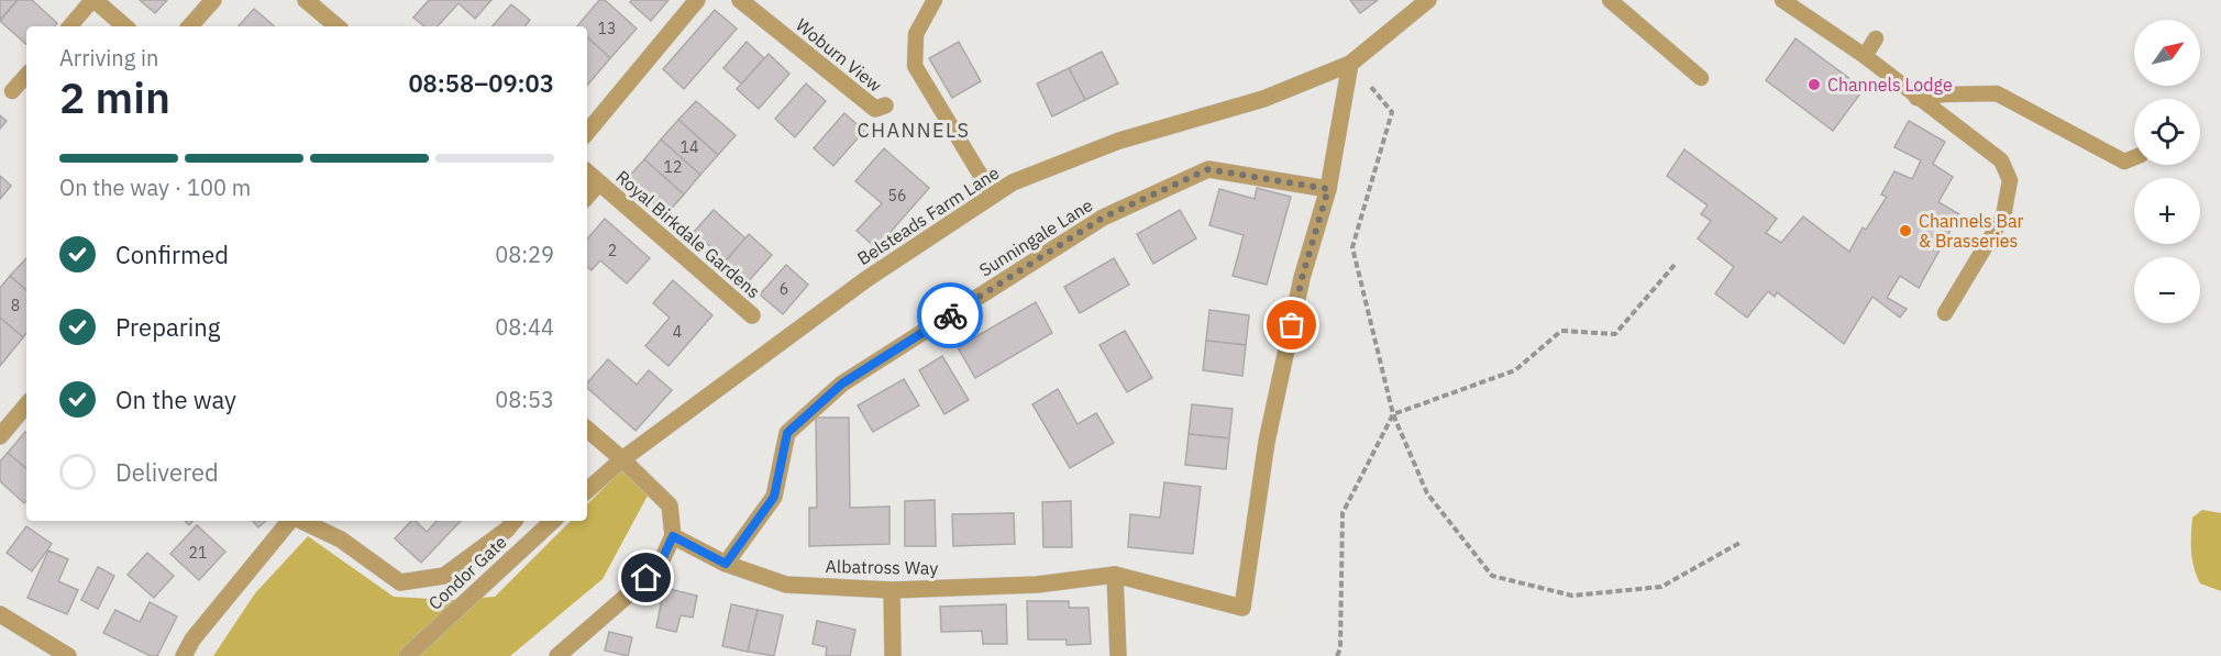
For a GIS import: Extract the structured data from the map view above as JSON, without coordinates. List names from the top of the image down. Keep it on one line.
{"streets":{"street":["Woburn View","Belsteads Farm Lane","Royal Birkdale Gardens","Sunningale Lane","Albatross Way","Condor Gate"]},"crossings":[["Sunningale Lane","Albatross Way"]],"districts":["CHANNELS"],"places":["Channels Lodge","Channels Bar & Brasseries"],"house_numbers":["13","14","12","56","2","6","8","4","21"],"north":"top right","page":{"map_buttons":["+","−"],"heading":["2 min","Arriving in","08:58–09:03"],"bar":"On the way · 100 m","list":[["Confirmed","08:29"],["Preparing","08:44"],["On the way","08:53"],"Delivered"]}}
